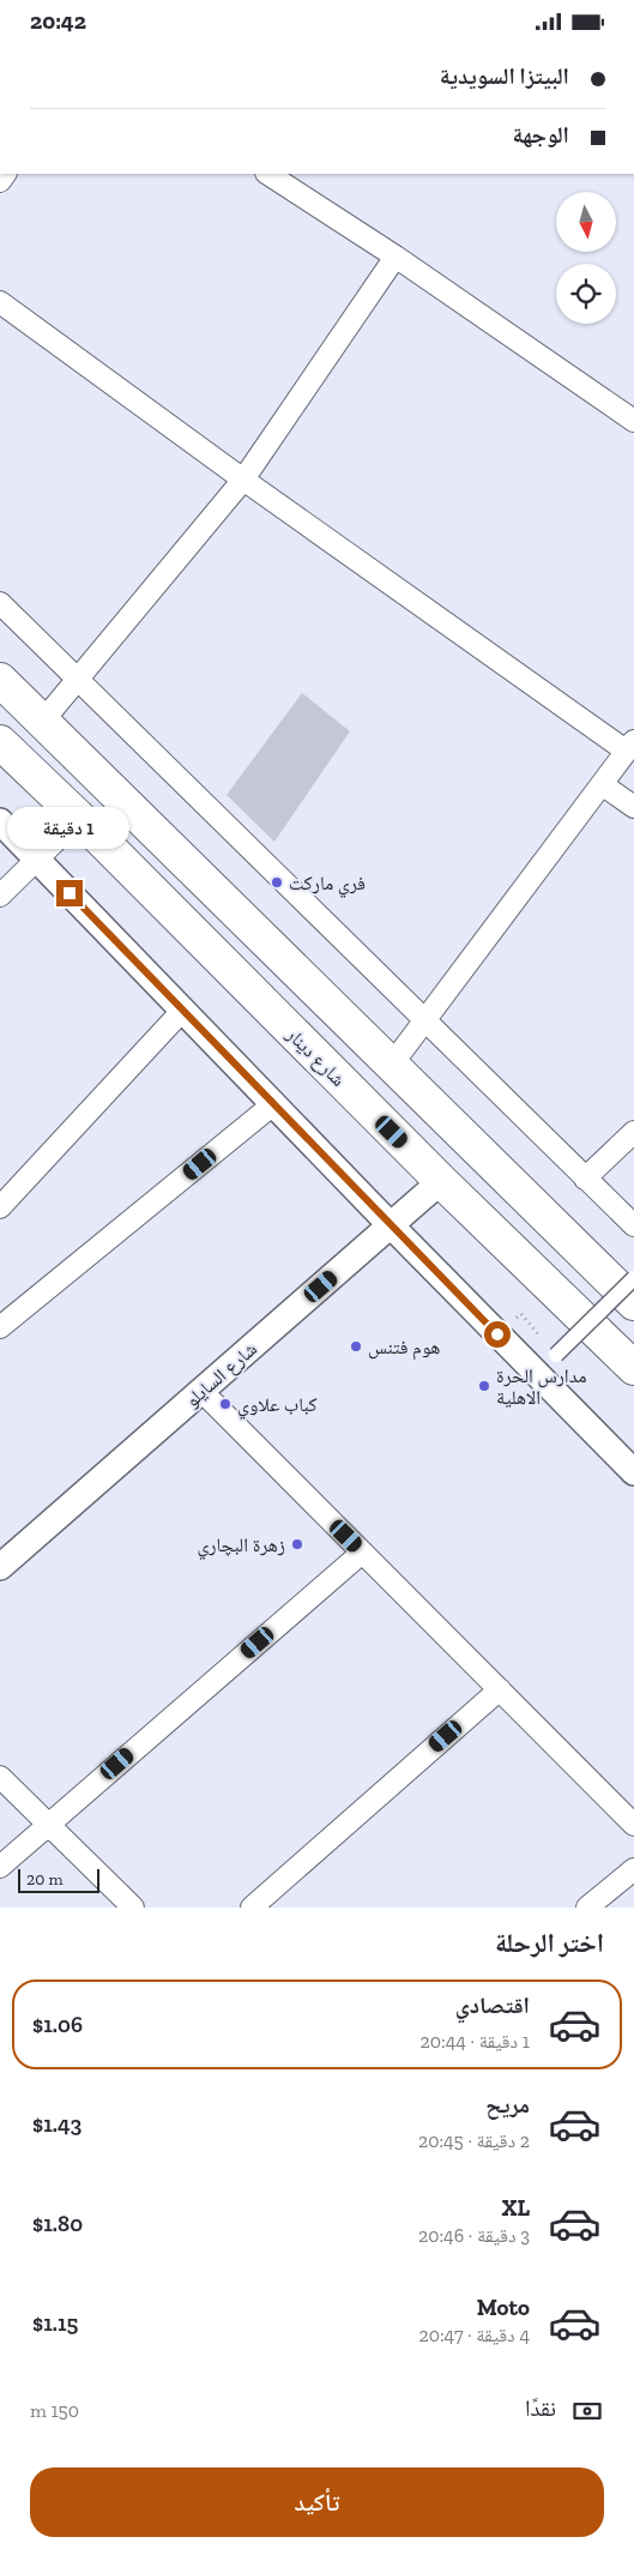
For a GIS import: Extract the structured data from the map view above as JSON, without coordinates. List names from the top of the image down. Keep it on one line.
{"streets":{"main road":["شارع دينار"],"street":["شارع السايلو"]},"crossings":[["شارع دينار","شارع السايلو"]],"places":["فري ماركت","هوم فتنس","مدارس الحرة الاهلية","كباب علاوي","زهرة البچاري"],"scale_bar":"20 m","north":"bottom","page":{"status":"20:42","banner":["البيتزا السويدية","الوجهة"],"bubble":"1 دقيقة","scale":"20 m","heading":"اختر الرحلة","list":[{"name":"اقتصادي","note":"1 دقيقة · 20:44","value":"$1.06"},{"name":"مريح","note":"2 دقيقة · 20:45","value":"$1.43"},{"name":"XL","note":"3 دقيقة · 20:46","value":"$1.80"},{"name":"Moto","note":"4 دقيقة · 20:47","value":"$1.15"}],"pay":["نقدًا","150 m"],"buttons":"تأكيد"}}
